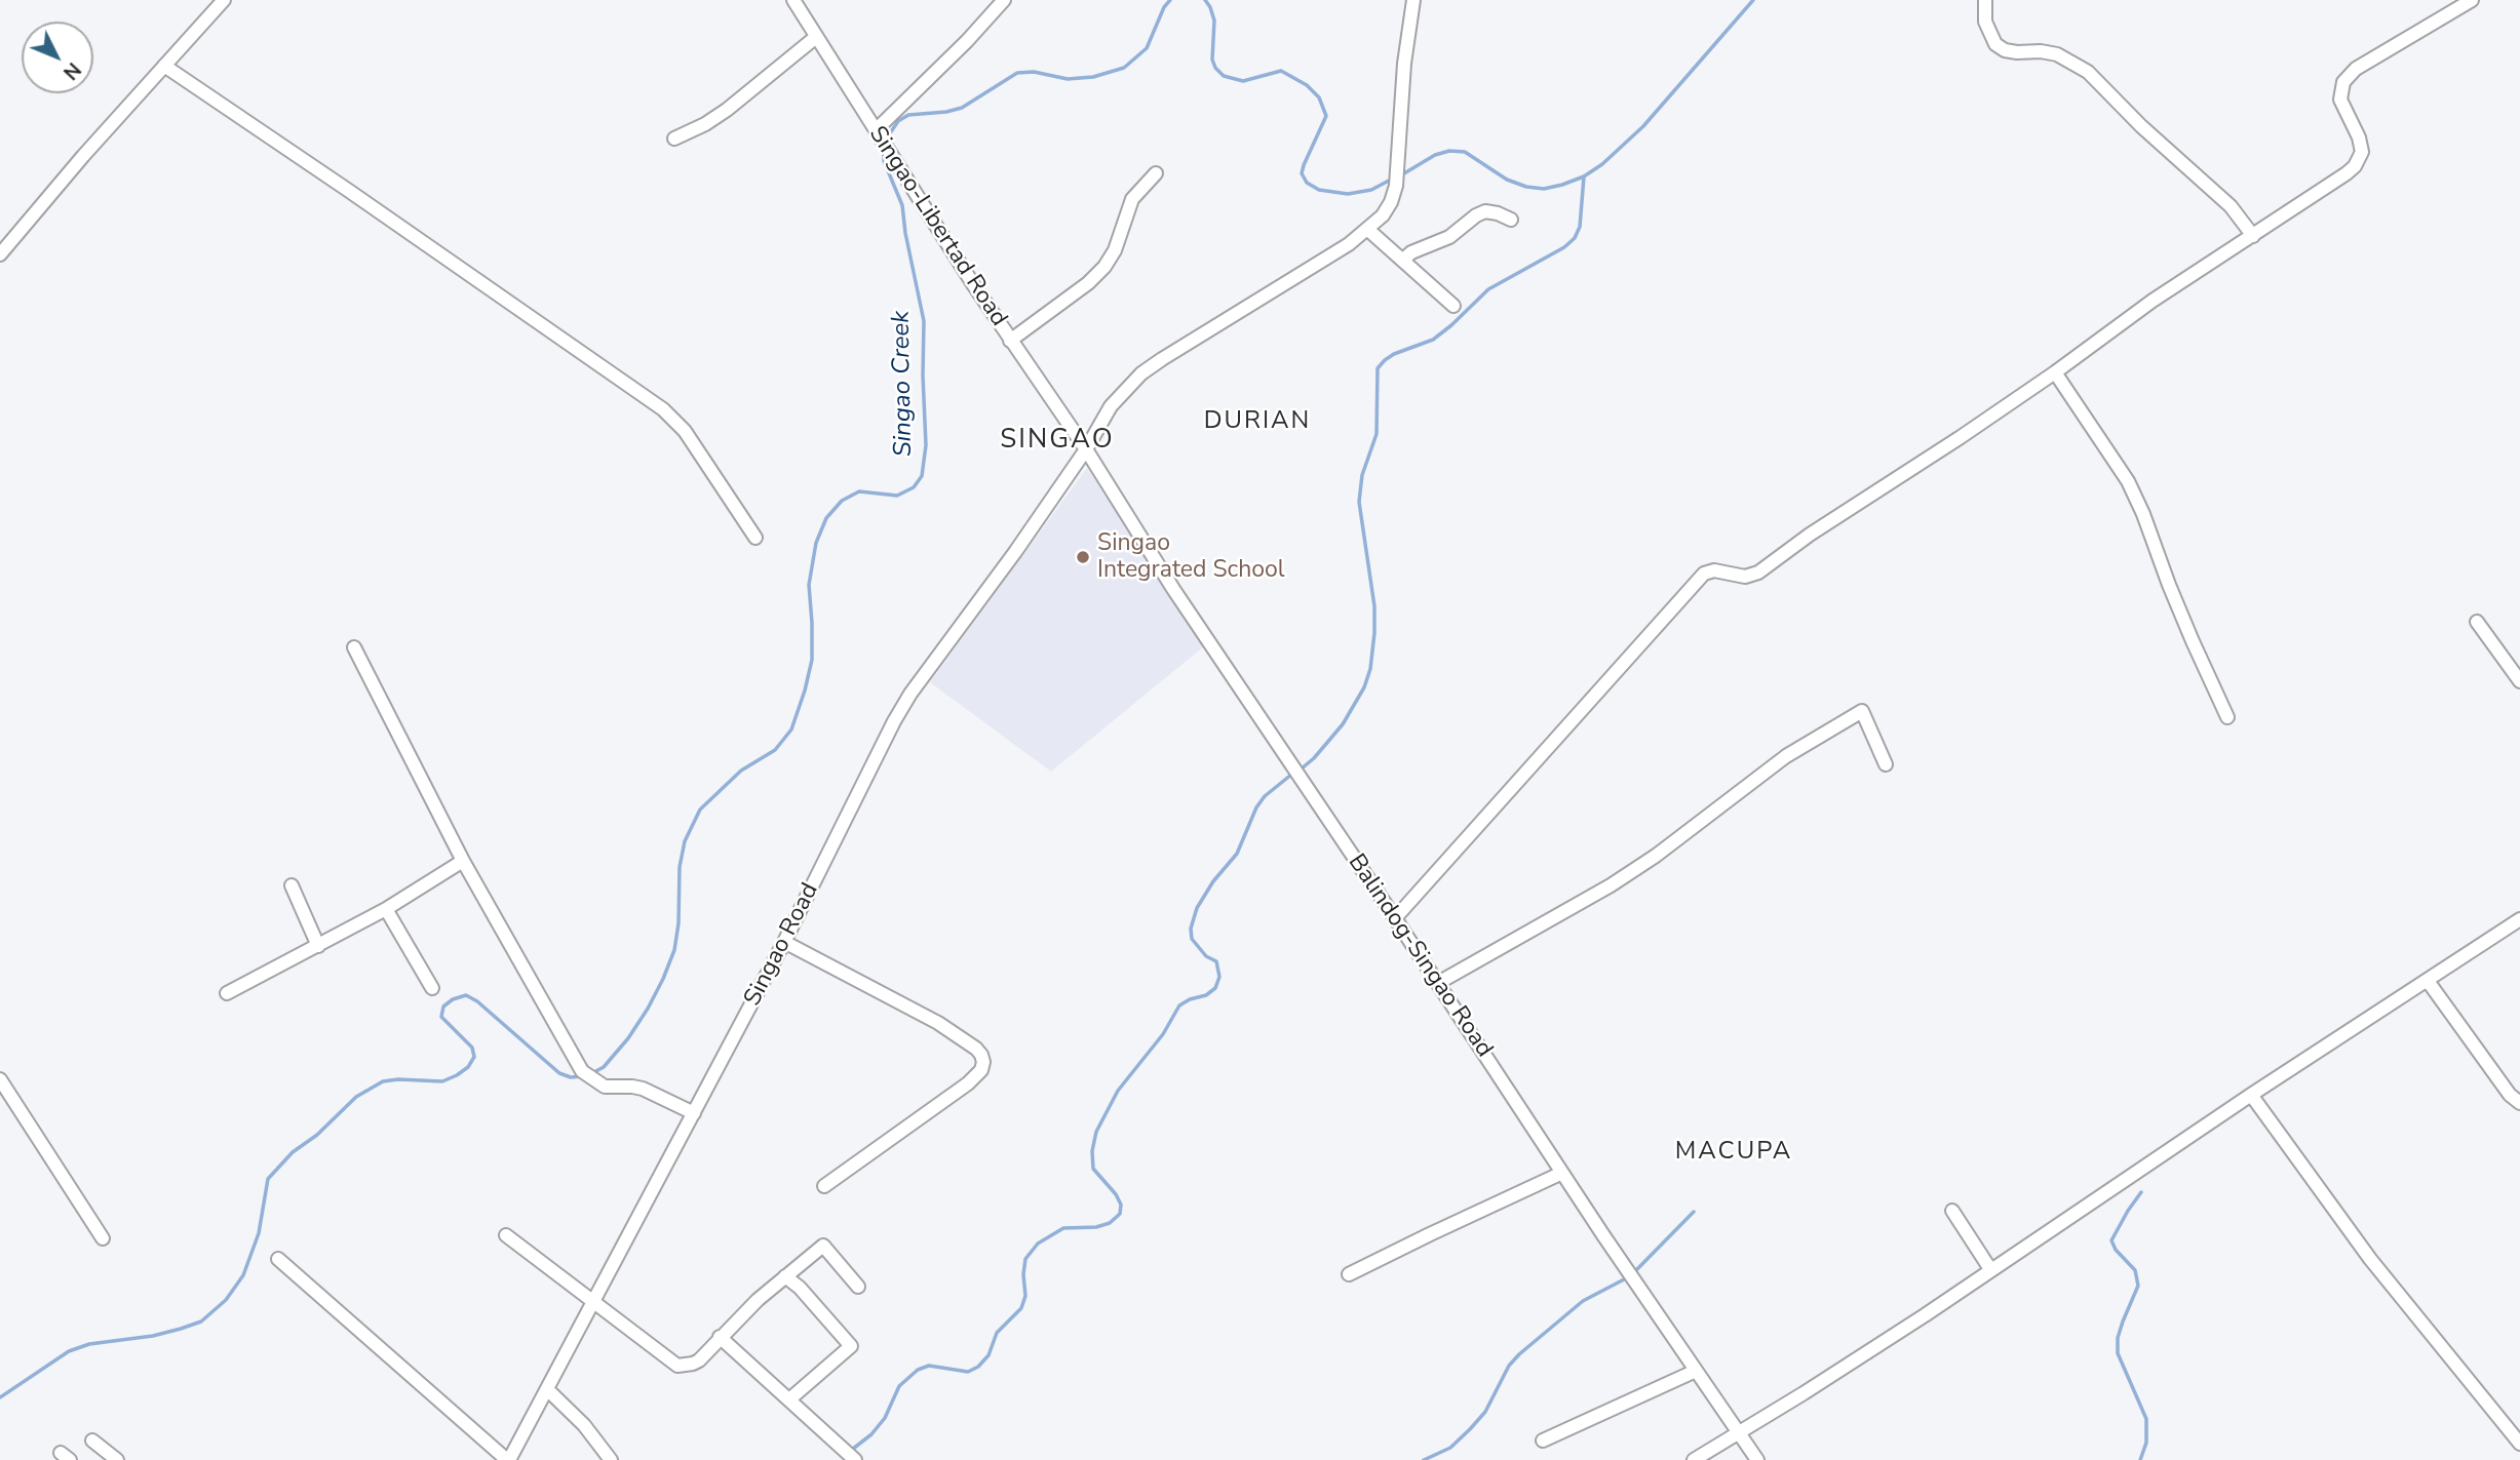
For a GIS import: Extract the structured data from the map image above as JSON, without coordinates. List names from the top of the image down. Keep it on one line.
{"streets":{"street":["Singao-Libertad Road","Singao Road","Balindog-Singao Road"]},"crossings":[["Singao-Libertad Road","Singao Road"],["Singao-Libertad Road","Balindog-Singao Road"],["Singao Road","Balindog-Singao Road"]],"districts":["DURIAN","SINGAO","MACUPA"],"water":["Singao Creek"],"places":["Singao Integrated School"],"north":"bottom right"}
